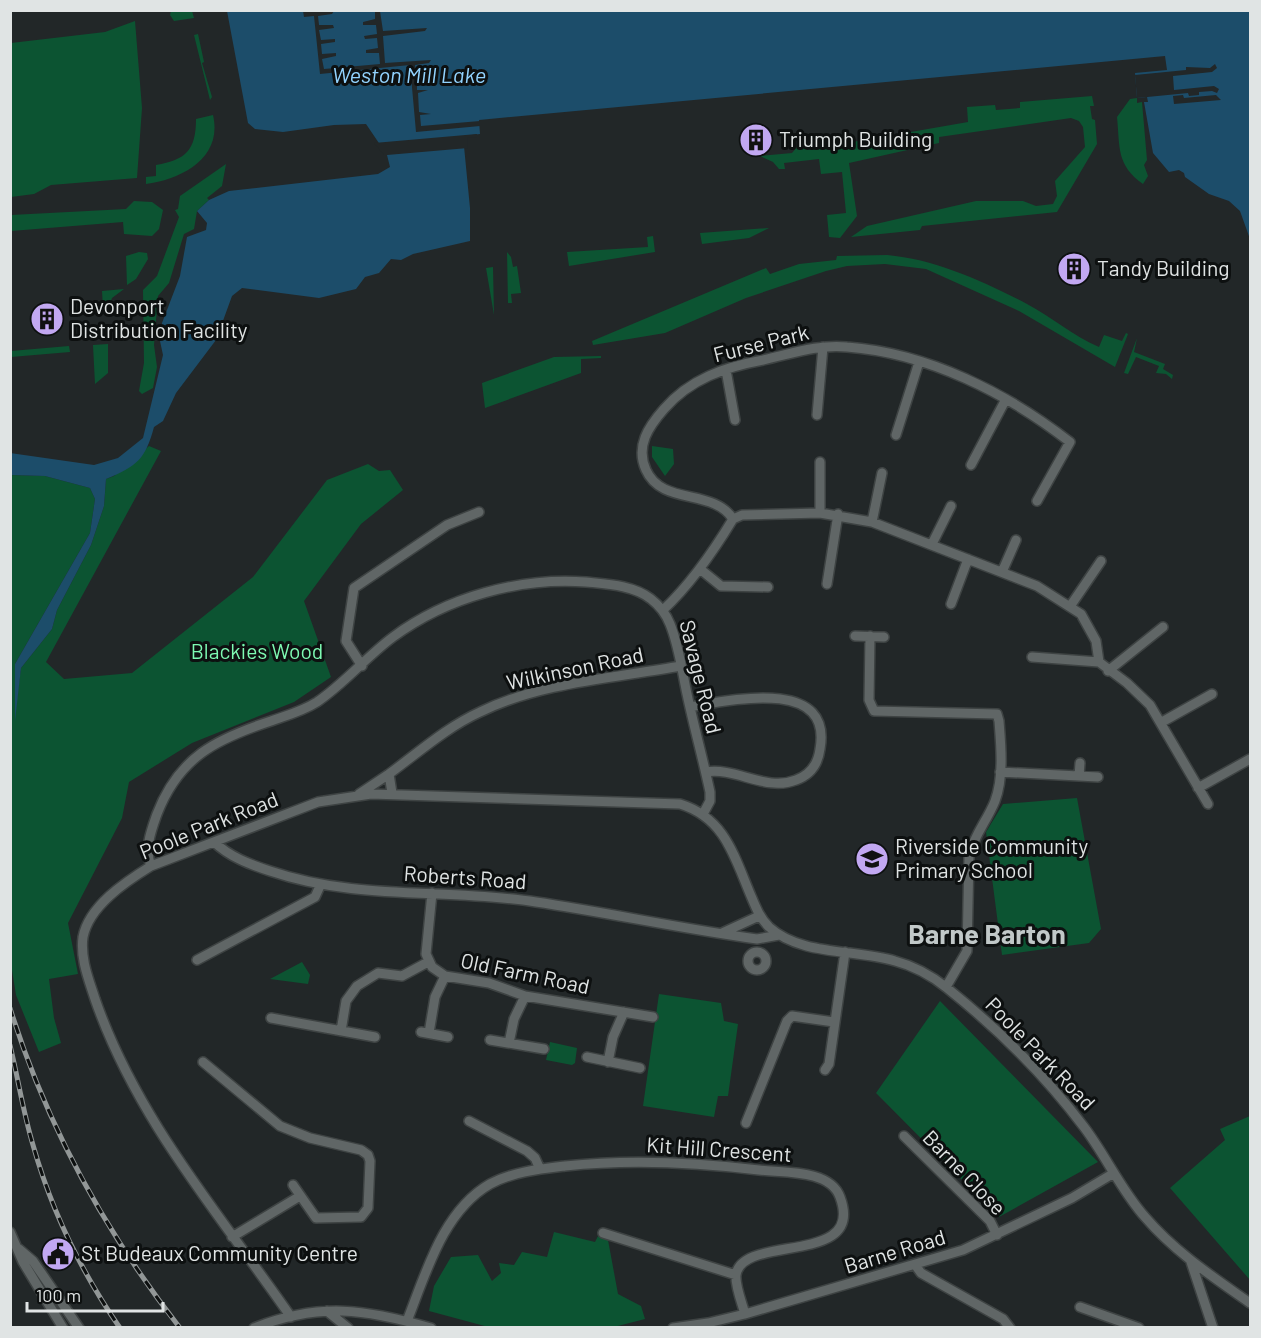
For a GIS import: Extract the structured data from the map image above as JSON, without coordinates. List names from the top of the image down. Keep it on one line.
{"streets":{"street":["Furse Park","Wilkinson Road","Savage Road","Poole Park Road","Roberts Road","Old Farm Road","Kit Hill Crescent","Barne Close","Barne Road"]},"crossings":[["Wilkinson Road","Savage Road"],["Wilkinson Road","Poole Park Road"],["Savage Road","Poole Park Road"],["Poole Park Road","Roberts Road"],["Poole Park Road","Barne Road"],["Barne Close","Barne Road"]],"districts":["Barne Barton"],"water":["Weston Mill Lake"],"parks":["Blackies Wood"],"places":{"building":["Triumph Building","Tandy Building","Devonport Distribution Facility"],"school or university":["Riverside Community Primary School"],"public building":["St Budeaux Community Centre"]},"scale_bar":"100 m"}
